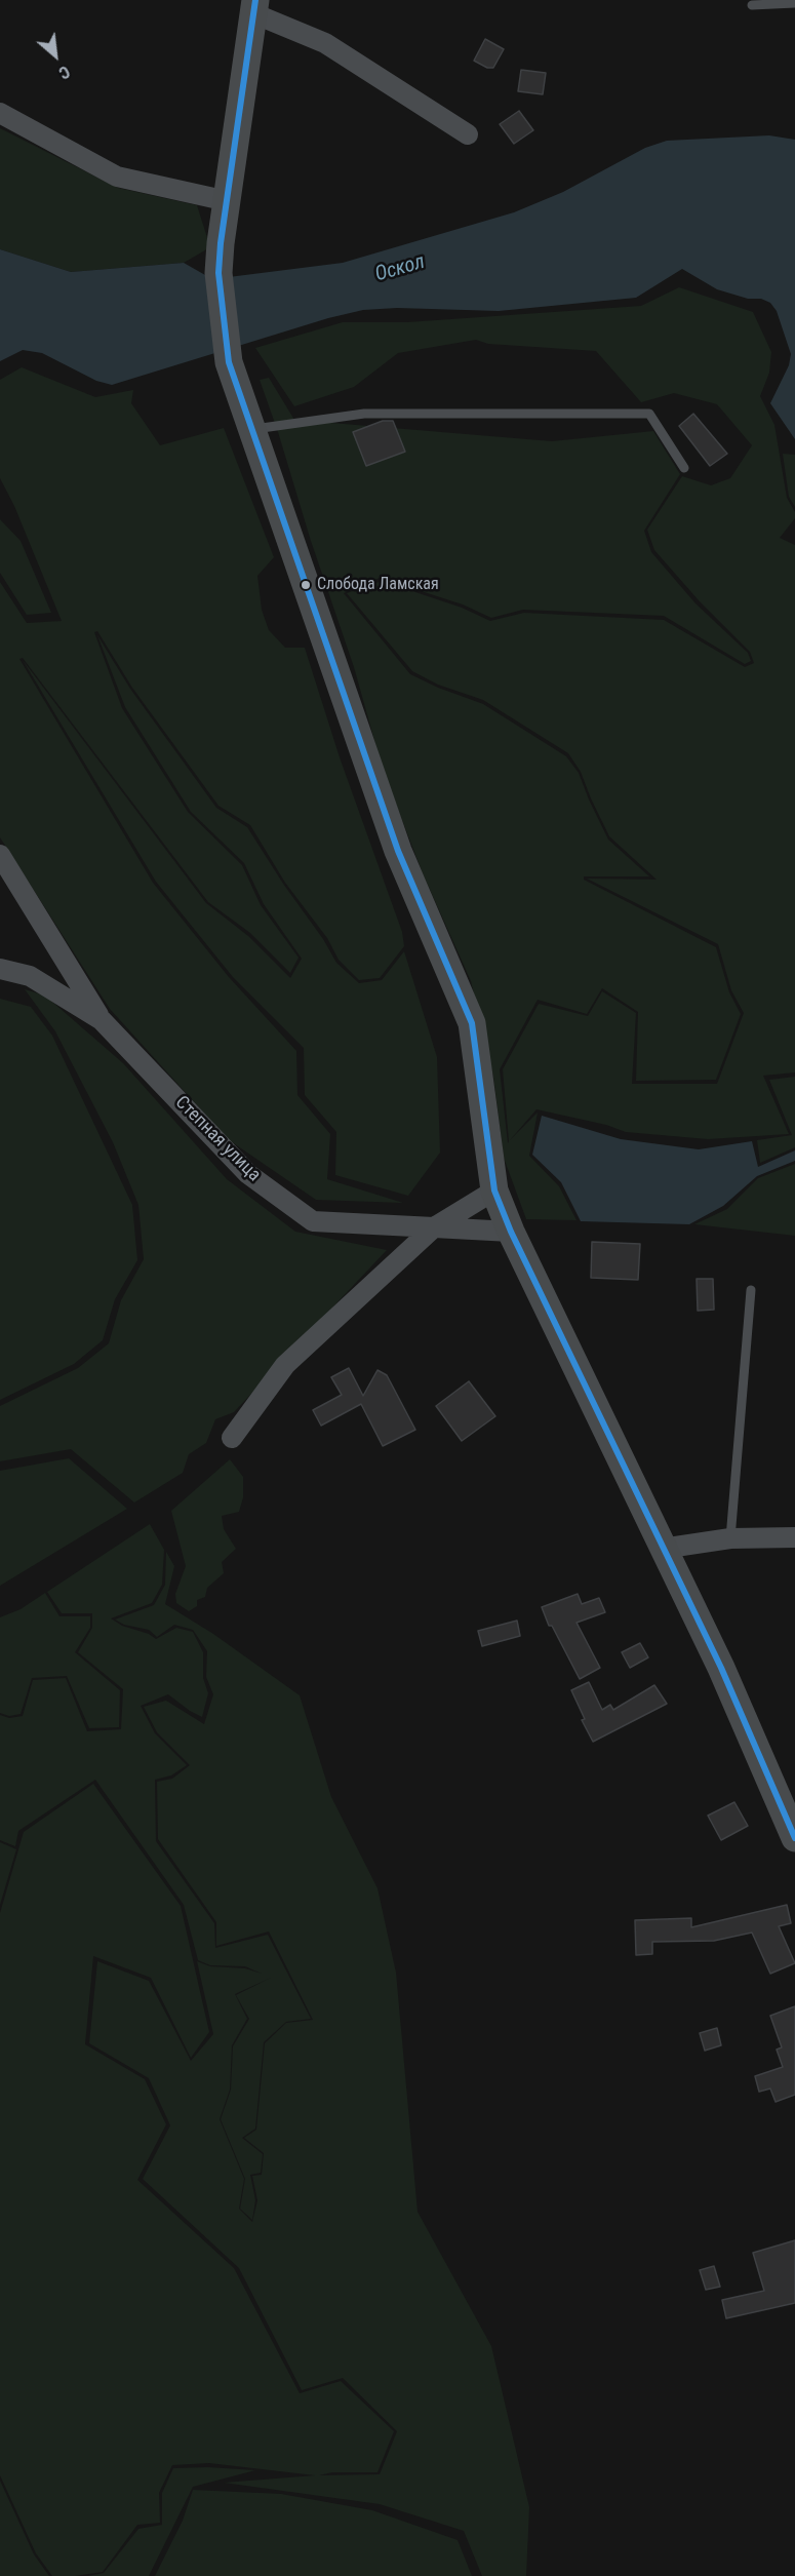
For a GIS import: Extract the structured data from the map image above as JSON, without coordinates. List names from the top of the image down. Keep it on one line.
{"streets":{"street":["Степная улица"]},"water":["Оскол"],"places":["Слобода Ламская"],"north":"bottom right"}
